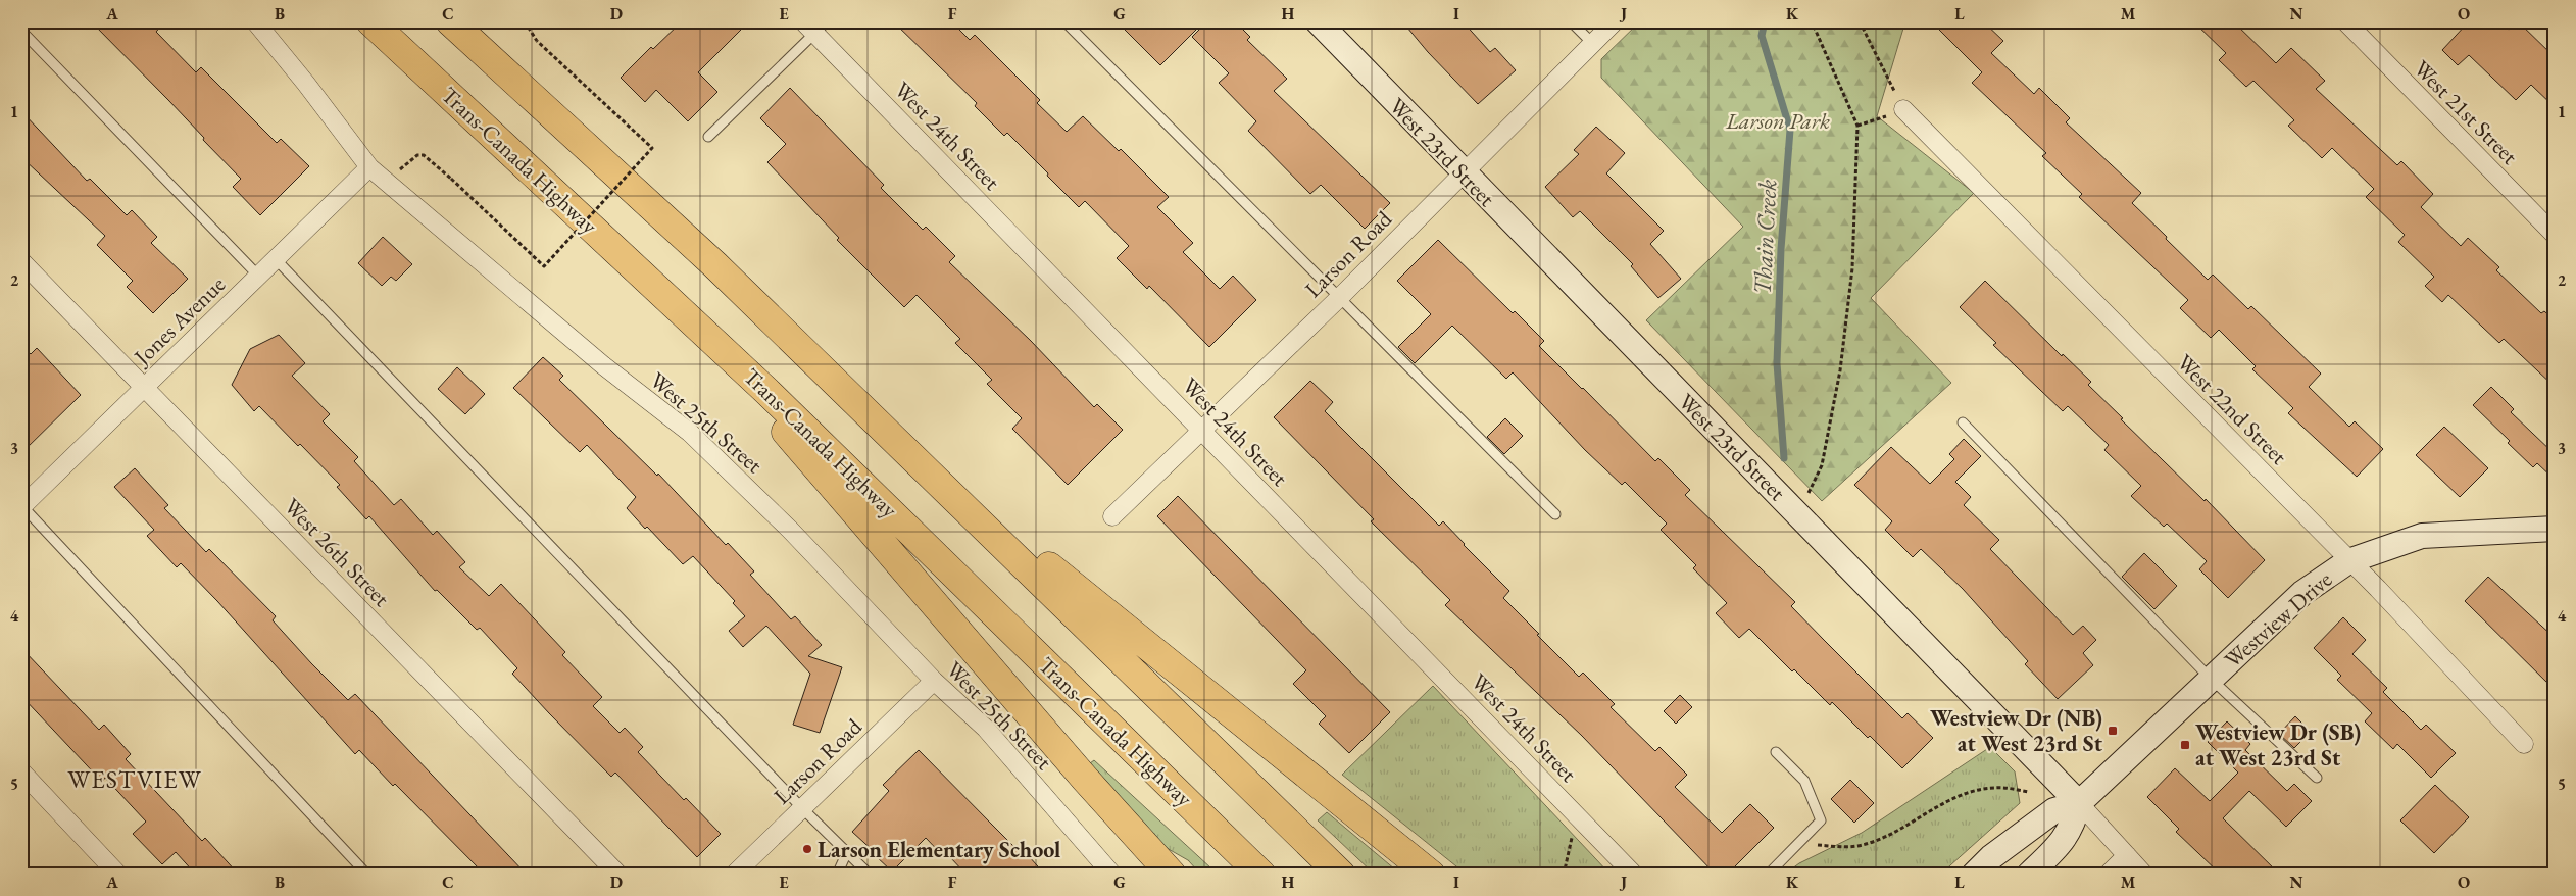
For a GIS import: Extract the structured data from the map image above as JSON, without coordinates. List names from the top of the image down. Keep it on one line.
{"streets":{"highway":["Trans-Canada Highway"],"street":["West 21st Street","West 24th Street","West 23rd Street","Larson Road","Jones Avenue","West 22nd Street","West 25th Street","West 26th Street","Westview Drive"]},"crossings":[["West 24th Street","Larson Road"],["West 23rd Street","Larson Road"],["West 23rd Street","Westview Drive"],["Larson Road","West 25th Street"],["Jones Avenue","West 25th Street"],["Jones Avenue","West 26th Street"],["West 22nd Street","Westview Drive"]],"districts":["WESTVIEW"],"water":["Thain Creek"],"parks":["Larson Park"],"places":{"transit":["Westview Dr (NB) at West 23rd St","Westview Dr (SB) at West 23rd St"],"other":["Larson Elementary School"]},"grid":{"columns":["A","B","C","D","E","F","G","H","I","J","K","L","M","N","O"],"rows":["1","2","3","4","5"]}}
